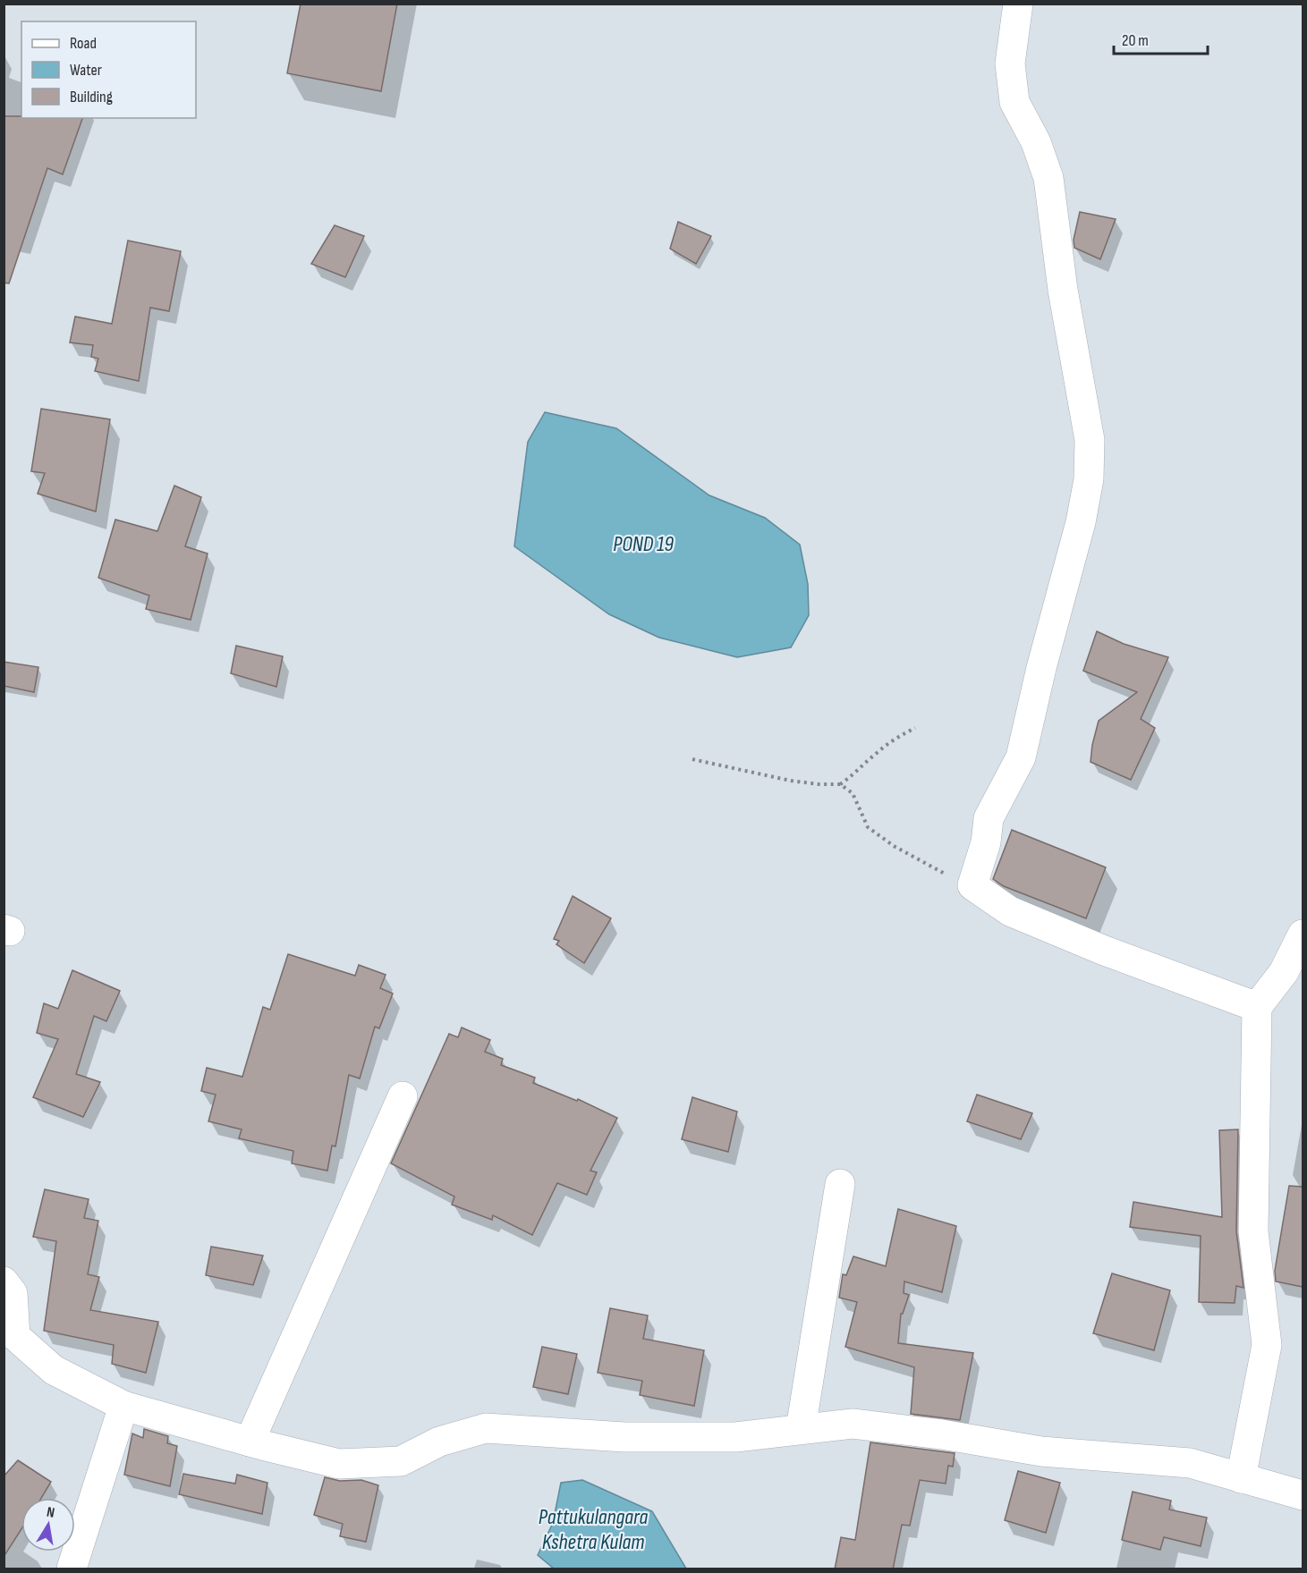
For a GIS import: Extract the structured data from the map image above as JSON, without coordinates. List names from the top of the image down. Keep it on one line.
{"water":["POND 19","Pattukulangara Kshetra Kulam"],"legend":["Road","Water","Building"],"scale_bar":"20 m","north":"top"}
